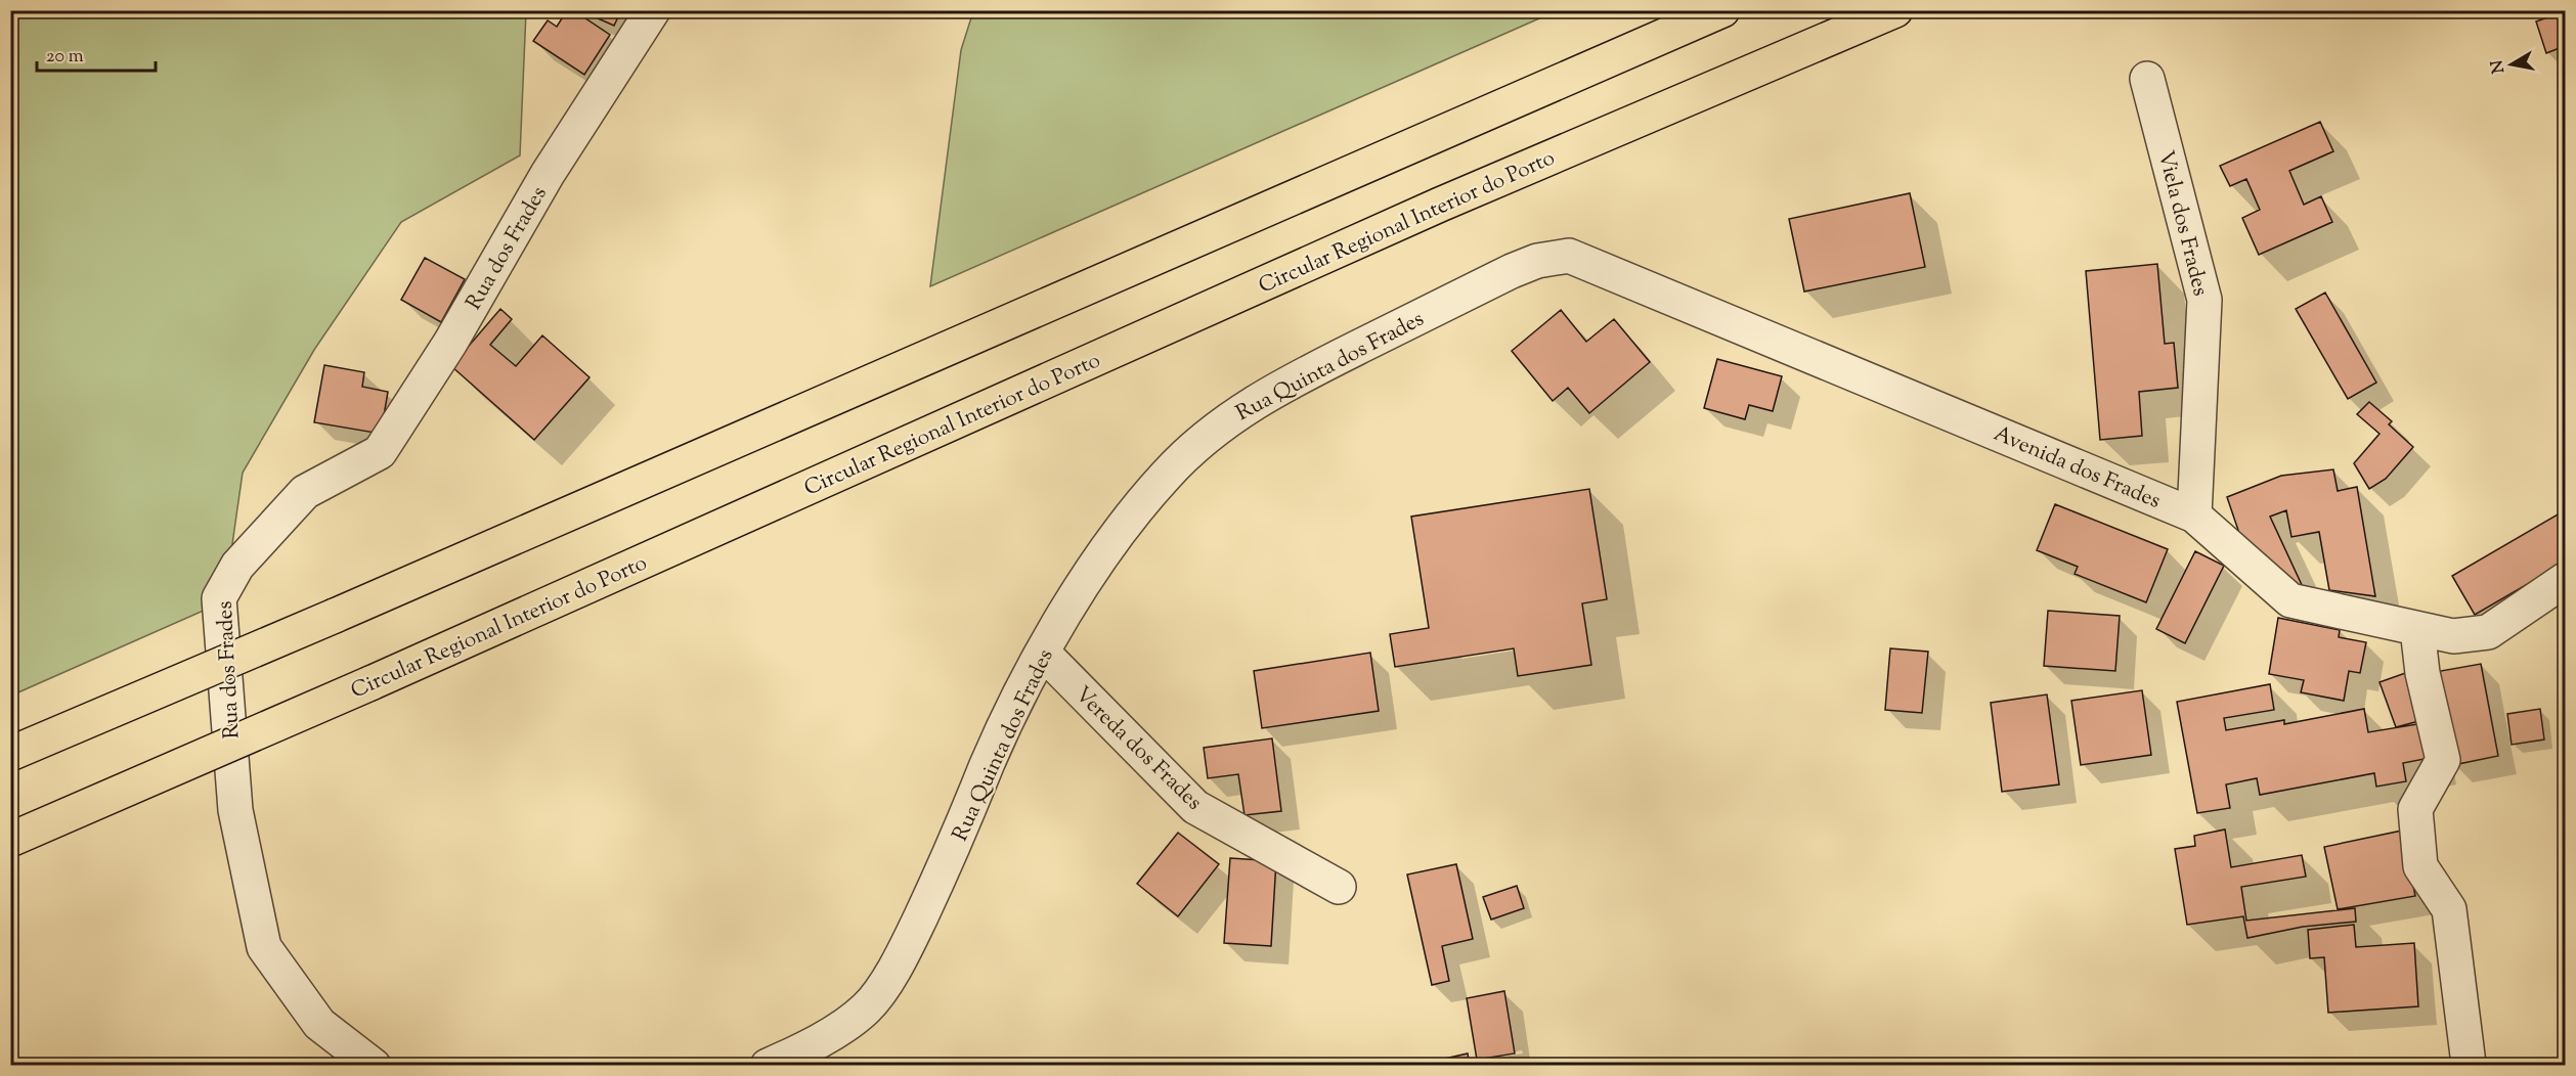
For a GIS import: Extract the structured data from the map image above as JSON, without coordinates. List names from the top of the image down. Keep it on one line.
{"streets":{"highway":["Circular Regional Interior do Porto"],"street":["Viela dos Frades","Rua dos Frades","Rua Quinta dos Frades","Avenida dos Frades","Vereda dos Frades"]},"crossings":[["Viela dos Frades","Avenida dos Frades"],["Rua Quinta dos Frades","Avenida dos Frades"],["Rua Quinta dos Frades","Vereda dos Frades"]],"scale_bar":"20 m","north":"left"}
